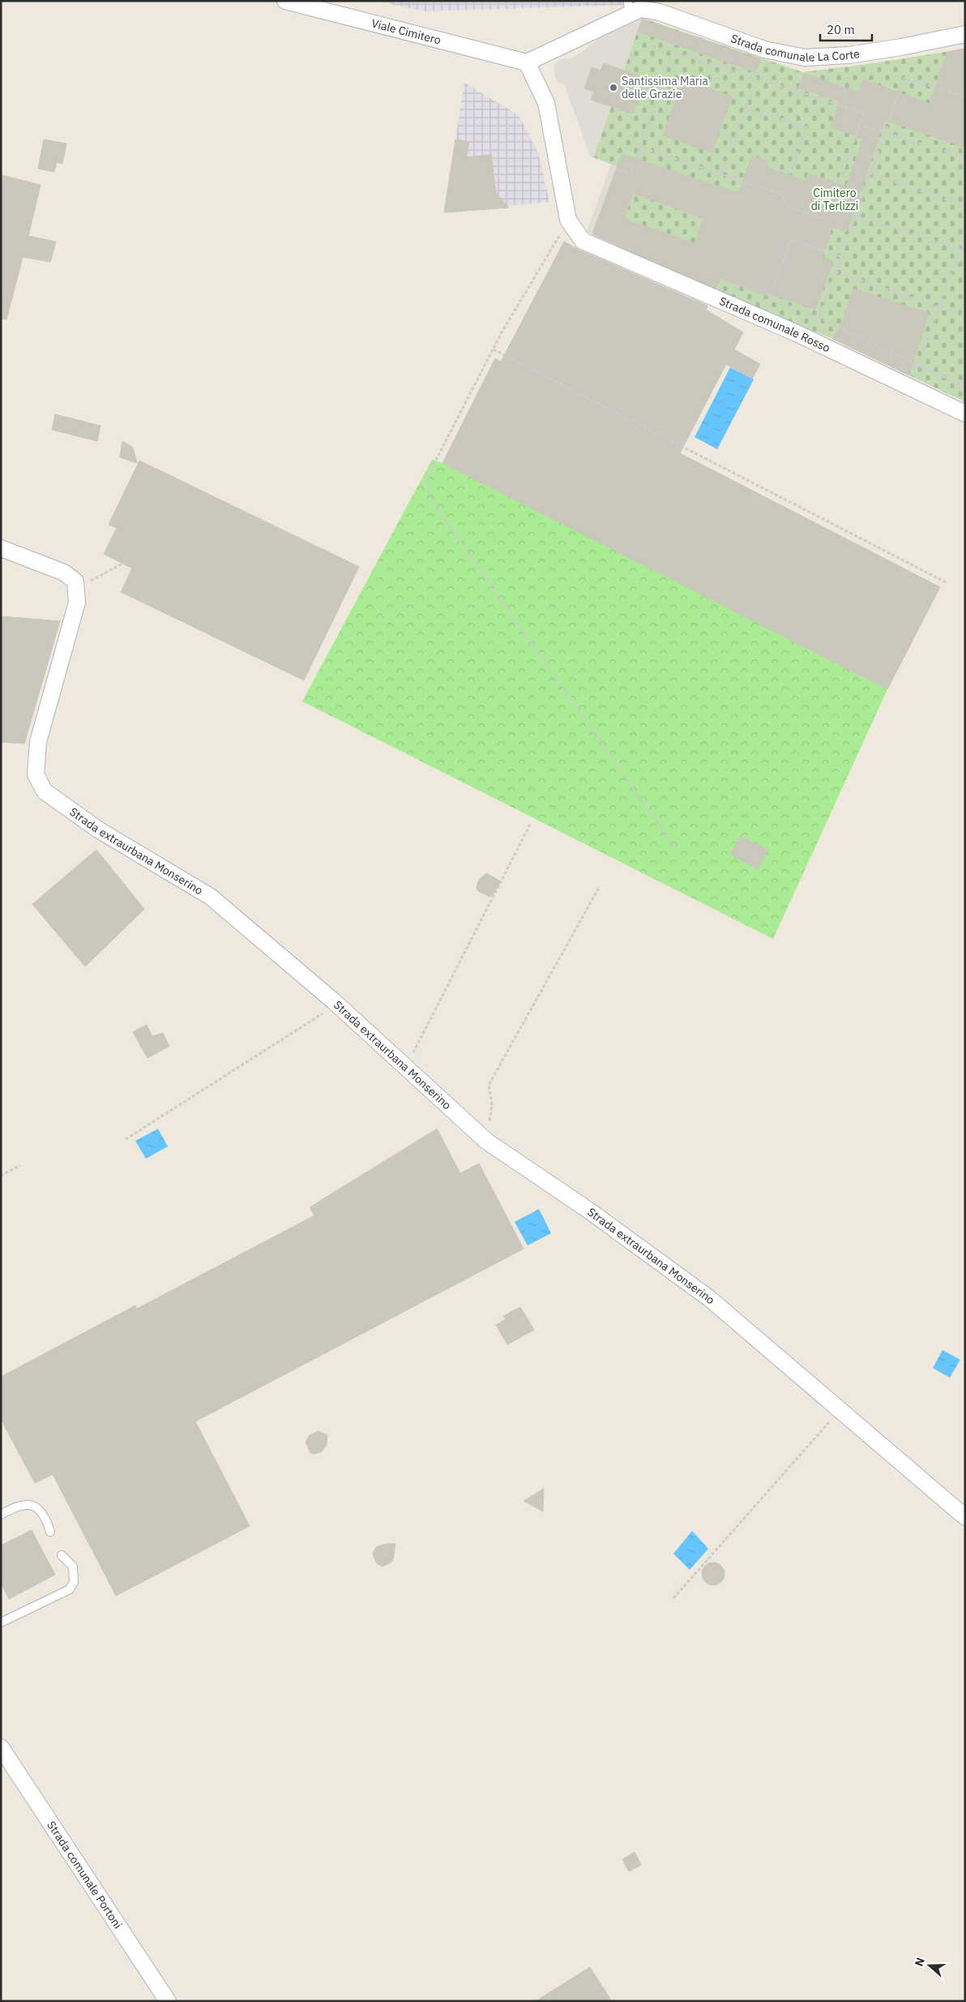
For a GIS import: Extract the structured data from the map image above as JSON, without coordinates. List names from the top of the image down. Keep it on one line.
{"streets":{"street":["Viale Cimitero","Strada comunale La Corte","Strada comunale Rosso","Strada extraurbana Monserino","Strada comunale Portoni"]},"crossings":[["Viale Cimitero","Strada comunale La Corte"]],"parks":["Cimitero di Terlizzi"],"places":["Santissima Maria delle Grazie"],"scale_bar":"20 m","north":"left"}
